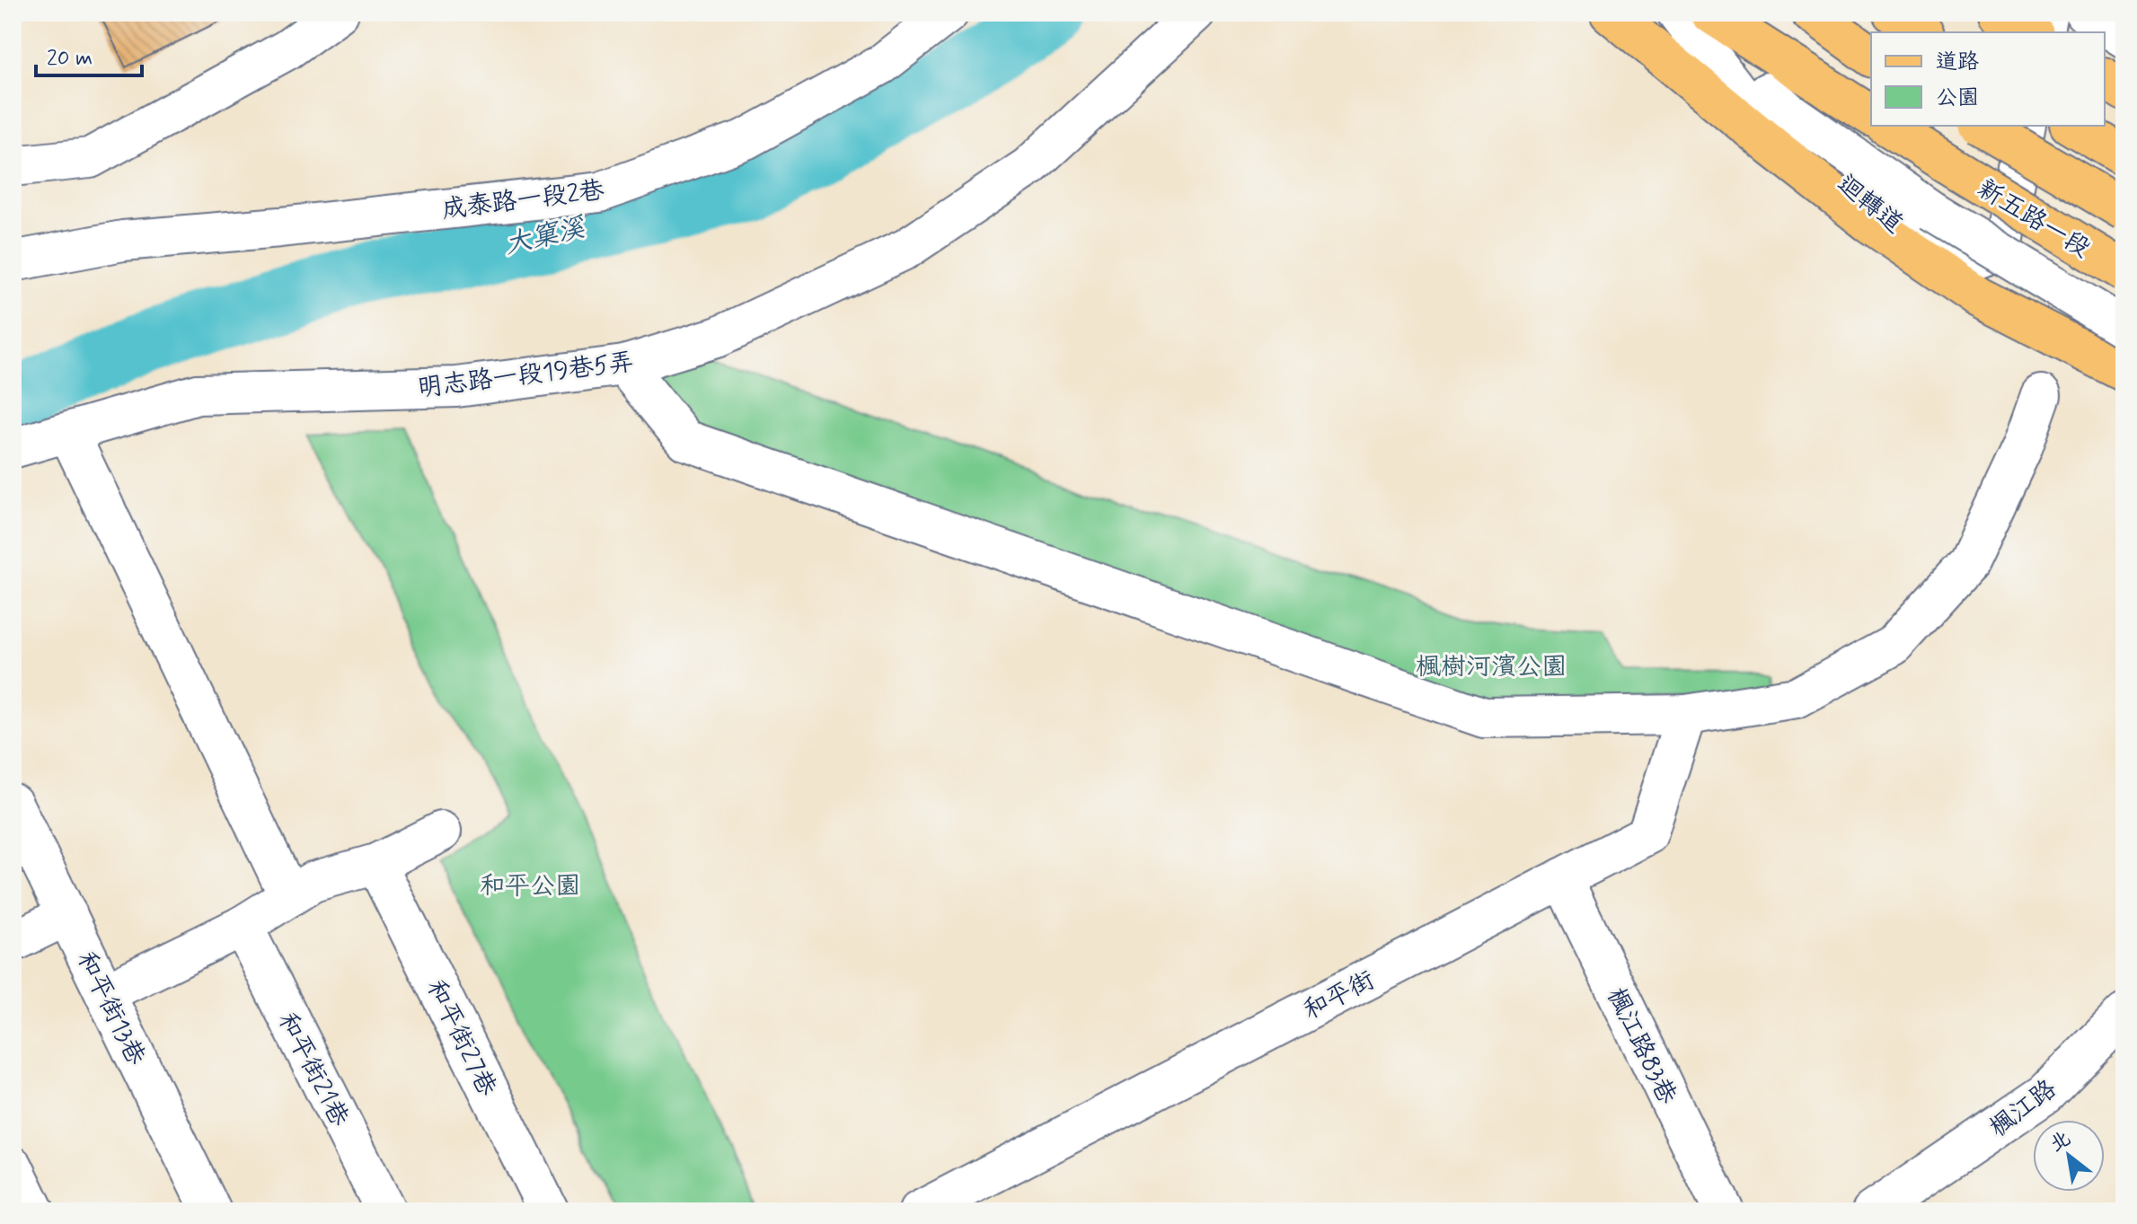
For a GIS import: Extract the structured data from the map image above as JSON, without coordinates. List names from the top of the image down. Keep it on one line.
{"streets":{"main road":["新五路一段"],"street":["成泰路一段2巷","迴轉道","明志路一段19巷5弄","和平街","和平街13巷","和平街27巷","楓江路83巷","和平街21巷","楓江路"]},"crossings":[["和平街","楓江路83巷"]],"water":["大窠溪"],"parks":["楓樹河濱公園","和平公園"],"legend":["道路","公園"],"scale_bar":"20 m","north":"top left"}
